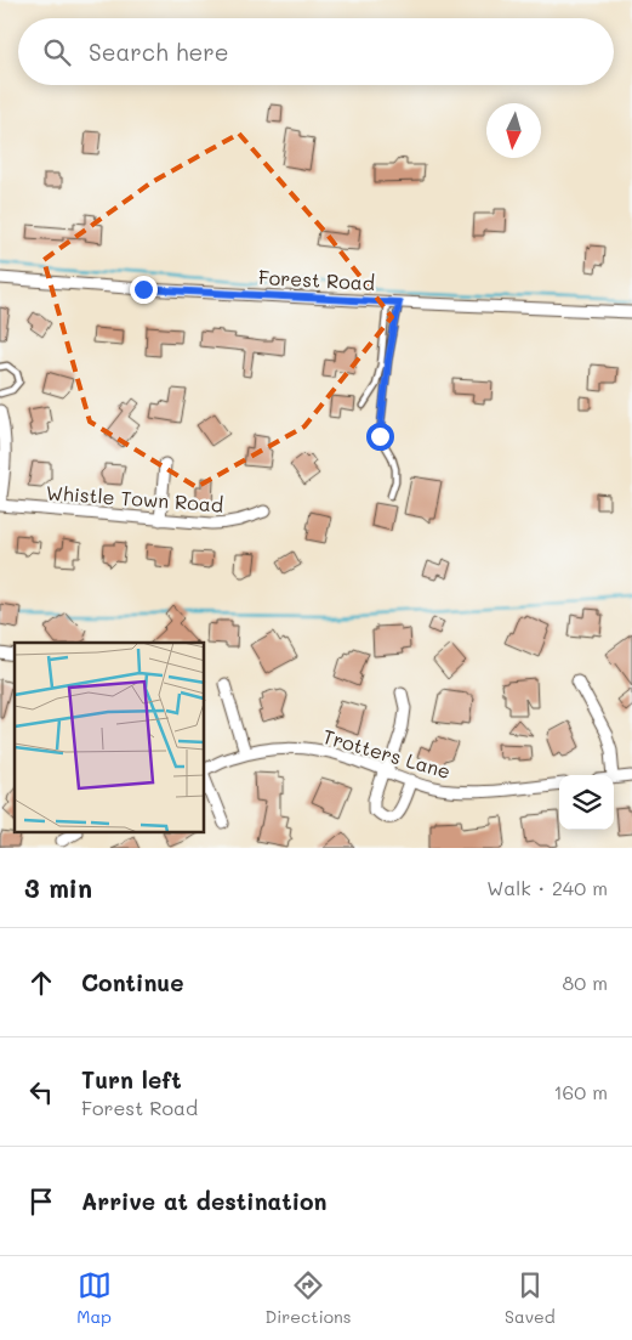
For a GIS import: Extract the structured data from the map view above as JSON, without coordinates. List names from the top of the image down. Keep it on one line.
{"streets":{"street":["Forest Road","Whistle Town Road","Trotters Lane"]},"north":"bottom","page":{"search":"Search here","heading":["3 min","Walk · 240 m"],"list":[["Continue","80 m"],["Turn left","Forest Road","160 m"],"Arrive at destination"],"nav":["Map","Directions","Saved"]}}
